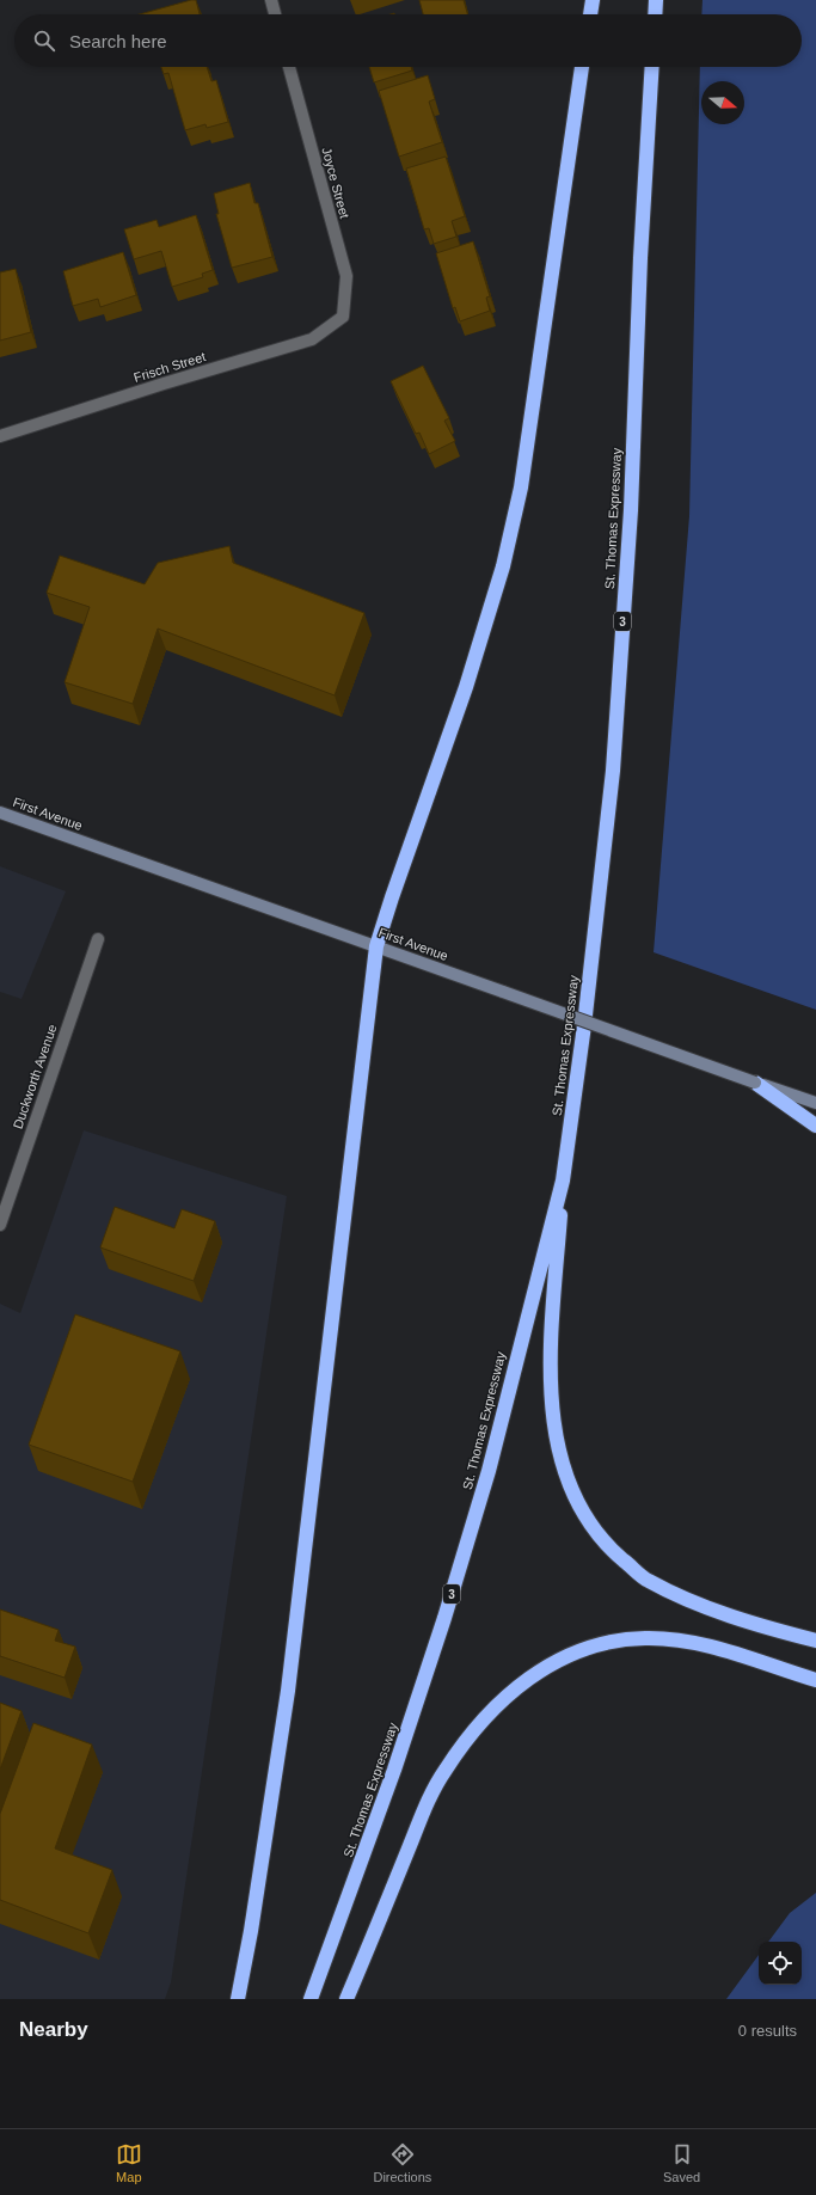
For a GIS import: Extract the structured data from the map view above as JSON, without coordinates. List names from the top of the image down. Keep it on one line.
{"streets":{"highway":["St. Thomas Expressway","3"],"main road":["First Avenue"],"street":["Joyce Street","Frisch Street","Duckworth Avenue"]},"crossings":[["Joyce Street","Frisch Street"]],"north":"right","page":{"search":"Search here","heading":["Nearby","0 results"],"nav":["Map","Directions","Saved"]}}
